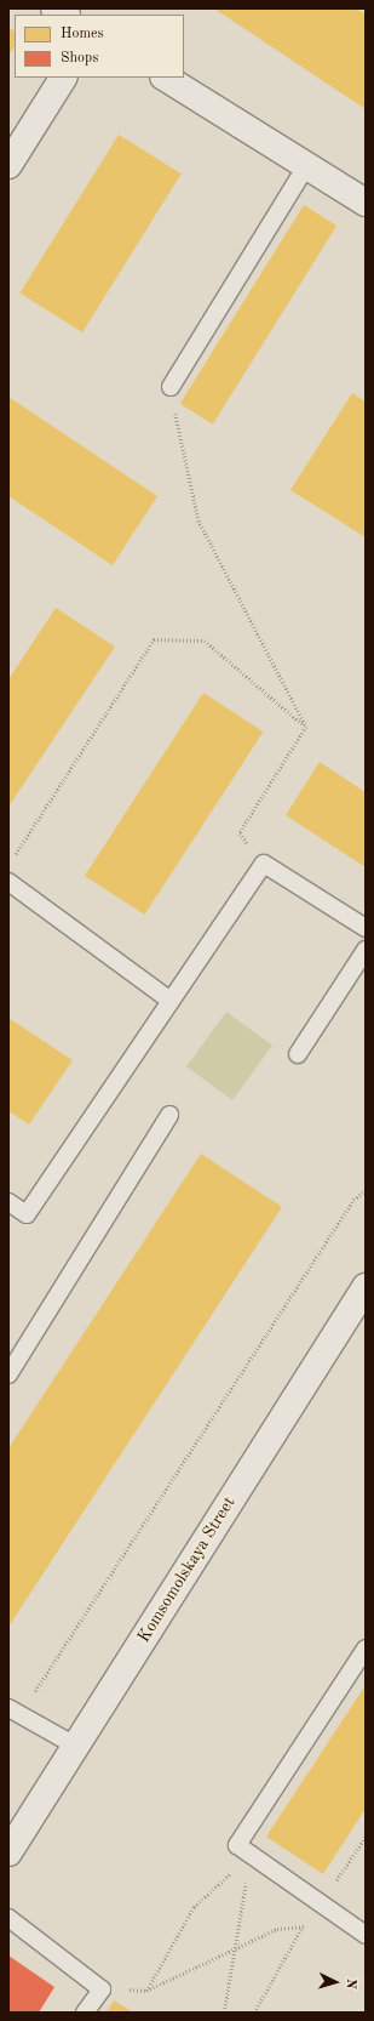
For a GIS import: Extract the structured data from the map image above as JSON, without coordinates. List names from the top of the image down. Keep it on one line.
{"streets":{"street":["Komsomolskaya Street"]},"legend":["Homes","Shops"],"north":"right"}
